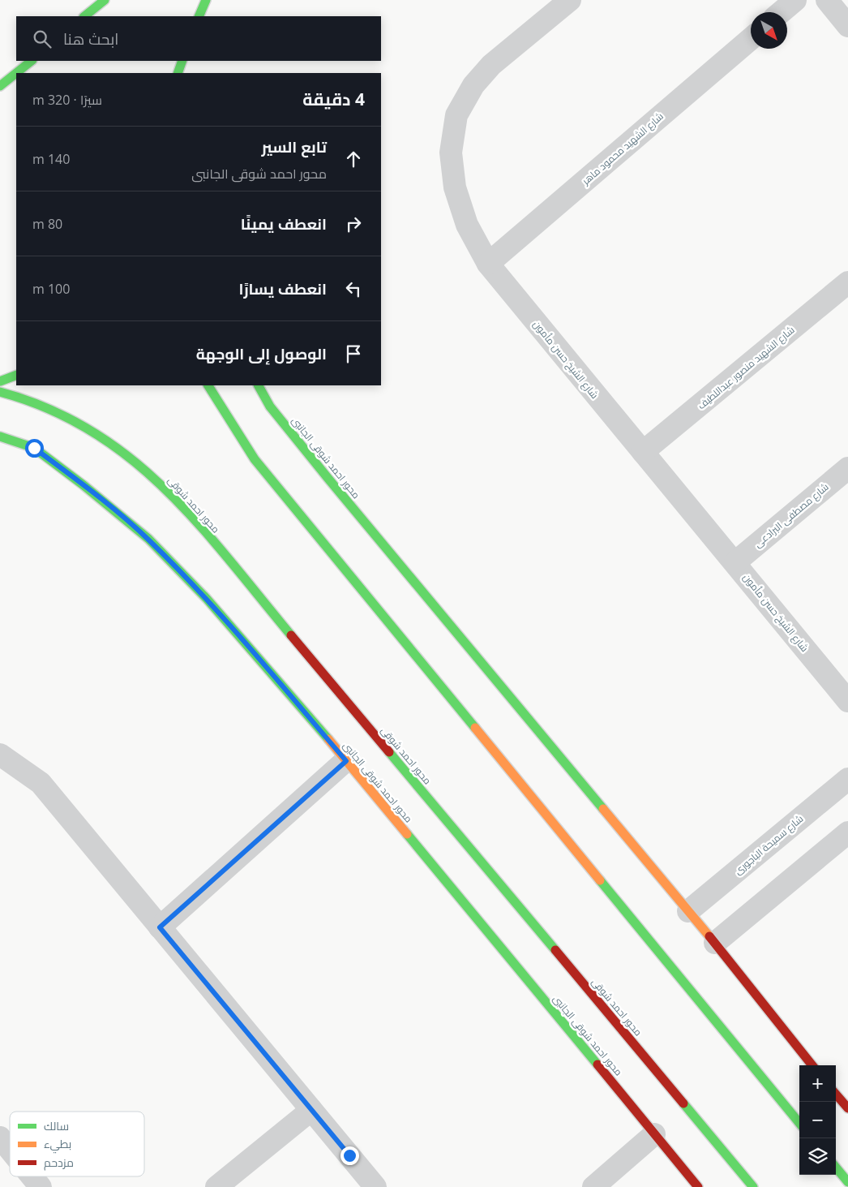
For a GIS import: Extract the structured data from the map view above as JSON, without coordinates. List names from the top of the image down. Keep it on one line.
{"streets":{"main road":["محور احمد شوقى الجانبى","محور احمد شوقى"],"street":["شارع الشهيد محمود ماهر","شارع الشيخ حسن مأمون","شارع الشهيد منصور عبداللطيف","شارع مصطفى البرادعى","شارع سميحة الباجورى"]},"crossings":[["شارع الشهيد محمود ماهر","شارع الشيخ حسن مأمون"],["شارع الشيخ حسن مأمون","شارع الشهيد منصور عبداللطيف"],["شارع الشيخ حسن مأمون","شارع مصطفى البرادعى"],["محور احمد شوقى الجانبى","شارع سميحة الباجورى"]],"legend":["سالك","بطيء","مزدحم"],"north":"bottom right","page":{"search":"ابحث هنا","heading":["4 دقيقة","سيرًا · 320 m"],"list":[["تابع السير","محور احمد شوقى الجانبى","140 m"],["انعطف يمينًا","80 m"],["انعطف يسارًا","100 m"],"الوصول إلى الوجهة"],"map_buttons":["+","−"]}}
